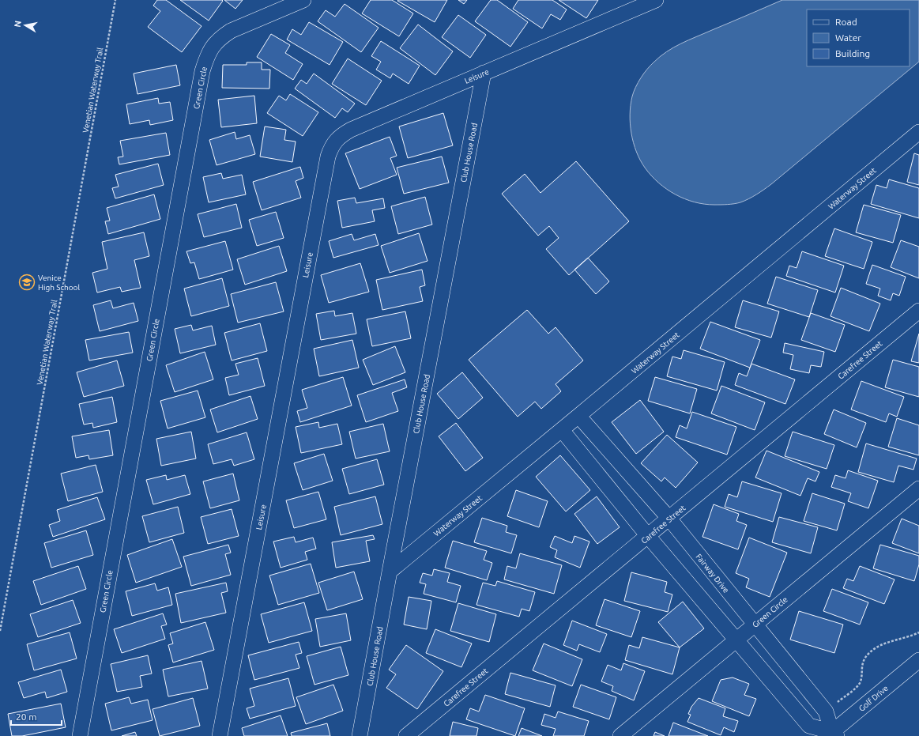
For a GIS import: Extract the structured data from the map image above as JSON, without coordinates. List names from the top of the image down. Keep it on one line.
{"streets":{"street":["Leisure","Green Circle","Club House Road","Waterway Street","Carefree Street","Fairway Drive","Golf Drive"],"path":["Venetian Waterway Trail"]},"crossings":[["Leisure","Club House Road"],["Green Circle","Fairway Drive"],["Club House Road","Waterway Street"],["Waterway Street","Fairway Drive"],["Carefree Street","Fairway Drive"],["Fairway Drive","Golf Drive"]],"places":{"school or university":["Venice High School"]},"legend":["Road","Water","Building"],"scale_bar":"20 m","north":"left"}
